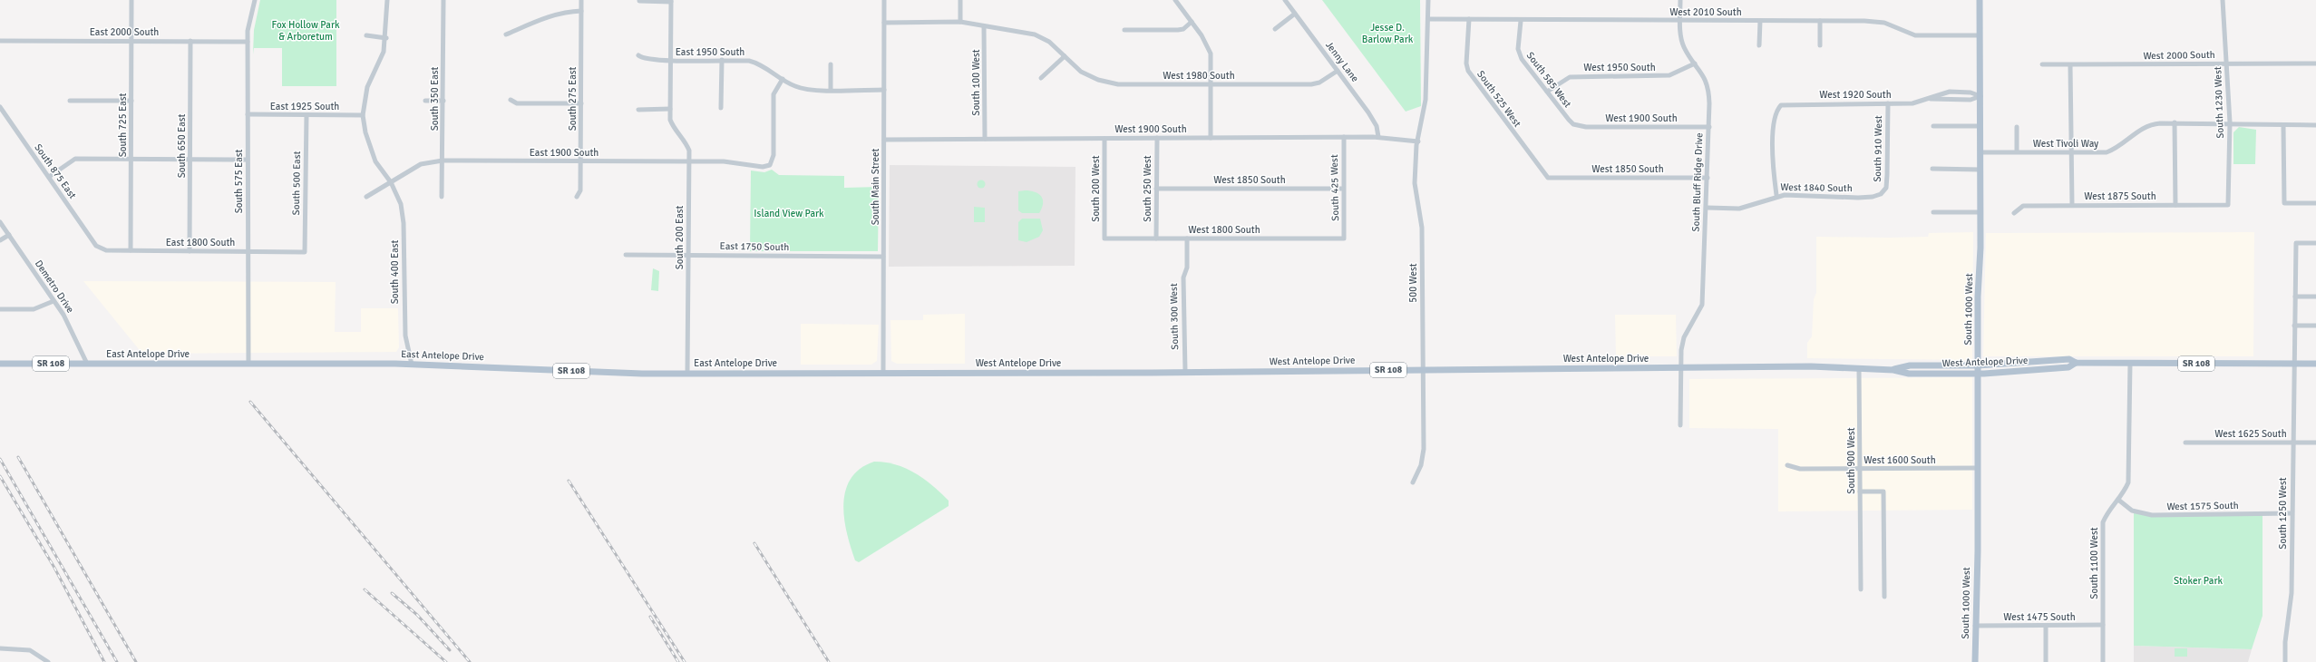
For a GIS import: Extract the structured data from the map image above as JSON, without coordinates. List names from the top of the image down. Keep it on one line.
{"streets":{"main road":["South 1000 West","East Antelope Drive","West Antelope Drive","SR 108"],"street":["West 2010 South","East 2000 South","East 1950 South","West 2000 South","Jenny Lane","West 1950 South","West 1980 South","South 585 West","South 100 West","West 1920 South","South 350 East","South 275 East","South 525 West","South 1230 West","East 1925 South","West 1900 South","South 725 East","West Tivoli Way","South 650 East","South 910 West","East 1900 South","West 1850 South","South 875 East","South 575 East","South Bluff Ridge Drive","South 500 East","South Main Street","South 425 West","West 1840 South","South 200 West","South 250 West","West 1875 South","West 1800 South","South 200 East","East 1800 South","East 1750 South","South 400 East","500 West","Demetro Drive","South 300 West","West 1625 South","West 1600 South","South 900 West","West 1575 South","South 1250 West","South 1100 West","West 1475 South"]},"crossings":[["West 2010 South","South 585 West"],["West 2010 South","South 525 West"],["West 2010 South","South Bluff Ridge Drive"],["West 2010 South","500 West"],["West 2010 South","South 1000 West"],["East 2000 South","South 725 East"],["East 2000 South","South 650 East"],["East 2000 South","South 575 East"],["East 1950 South","East 1900 South"],["East 1950 South","South Main Street"],["East 1950 South","South 200 East"],["West 2000 South","South 1230 West"],["Jenny Lane","West 1980 South"],["Jenny Lane","West 1900 South"],["West 1950 South","South 585 West"],["West 1950 South","South Bluff Ridge Drive"],["West 1980 South","South 100 West"],["West 1980 South","South Main Street"],["South 585 West","West 1900 South"],["South 100 West","West 1900 South"],["West 1920 South","South 910 West"],["West 1920 South","West 1840 South"],["West 1920 South","South 1000 West"],["South 350 East","East 1900 South"],["South 275 East","East 1900 South"],["South 525 West","West 1850 South"],["South 1230 West","West Tivoli Way"],["South 1230 West","West 1875 South"],["East 1925 South","South 575 East"],["East 1925 South","South 500 East"],["East 1925 South","South 400 East"],["West 1900 South","South Bluff Ridge Drive"],["West 1900 South","South Main Street"],["West 1900 South","South 425 West"],["West 1900 South","South 200 West"],["West 1900 South","South 250 West"],["West 1900 South","500 West"],["South 725 East","East 1800 South"],["West Tivoli Way","South 1000 West"],["South 650 East","East 1800 South"],["South 910 West","West 1840 South"],["East 1900 South","South 200 East"],["East 1900 South","South 400 East"],["West 1850 South","South Bluff Ridge Drive"],["West 1850 South","South 425 West"],["West 1850 South","South 250 West"],["South 875 East","East 1800 South"],["South 575 East","East 1800 South"],["South 575 East","East Antelope Drive"],["South Bluff Ridge Drive","West 1840 South"],["South Bluff Ridge Drive","West Antelope Drive"],["South 500 East","East 1800 South"],["South Main Street","East 1750 South"],["South Main Street","East Antelope Drive"],["South Main Street","West Antelope Drive"],["South 425 West","West 1800 South"],["South 200 West","West 1800 South"],["South 250 West","West 1800 South"],["West 1800 South","South 300 West"],["South 200 East","East 1750 South"],["South 200 East","East Antelope Drive"],["South 400 East","East Antelope Drive"],["500 West","West Antelope Drive"],["Demetro Drive","East Antelope Drive"],["South 1000 West","West Antelope Drive"],["South 1000 West","West 1600 South"],["South 1000 West","West 1475 South"],["South 300 West","West Antelope Drive"],["East Antelope Drive","West Antelope Drive"],["West Antelope Drive","South 900 West"],["West Antelope Drive","South 1250 West"],["West Antelope Drive","South 1100 West"],["West 1625 South","South 1250 West"],["West 1600 South","South 900 West"],["West 1575 South","South 1250 West"],["West 1575 South","South 1100 West"],["South 1100 West","West 1475 South"]],"parks":["Fox Hollow Park & Arboretum","Jesse D. Barlow Park","Island View Park","Stoker Park"]}
